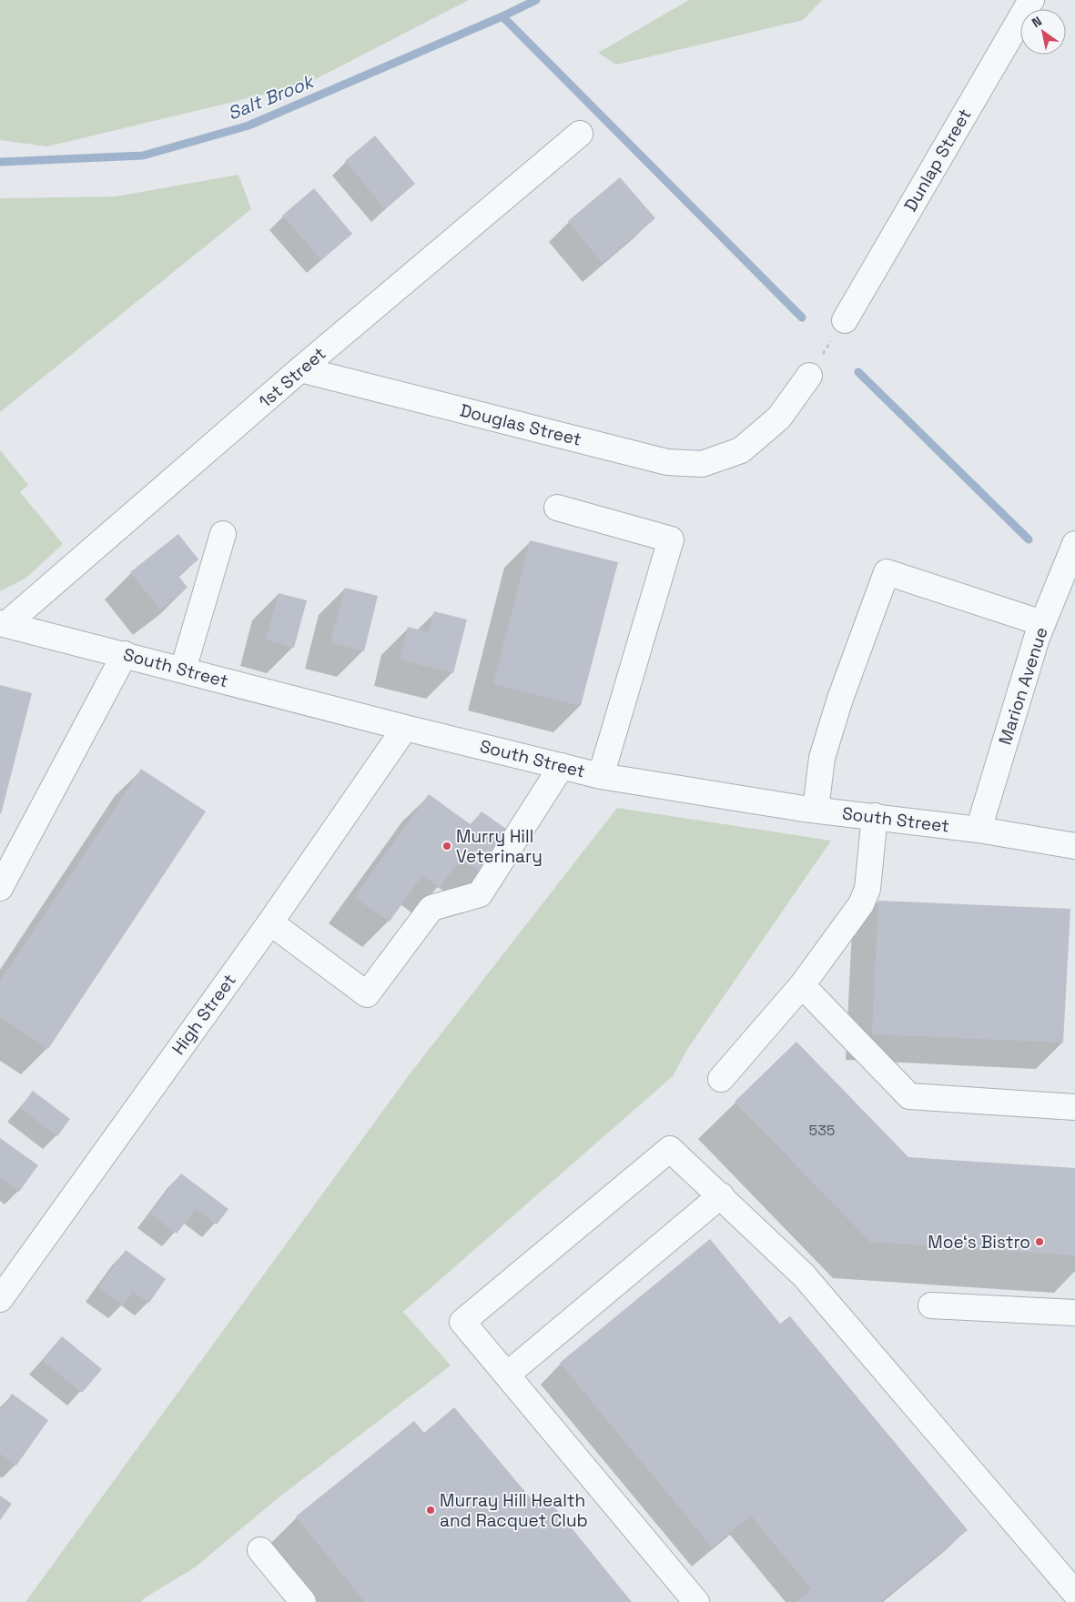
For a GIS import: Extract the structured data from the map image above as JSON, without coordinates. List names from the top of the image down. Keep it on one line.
{"streets":{"street":["Dunlap Street","1st Street","Douglas Street","South Street","Marion Avenue","High Street"]},"crossings":[["1st Street","Douglas Street"],["1st Street","South Street"],["South Street","Marion Avenue"],["South Street","High Street"]],"water":["Salt Brook"],"places":["Murry Hill Veterinary","Moe‘s Bistro","Murray Hill Health and Racquet Club"],"house_numbers":["535"],"north":"top left"}
